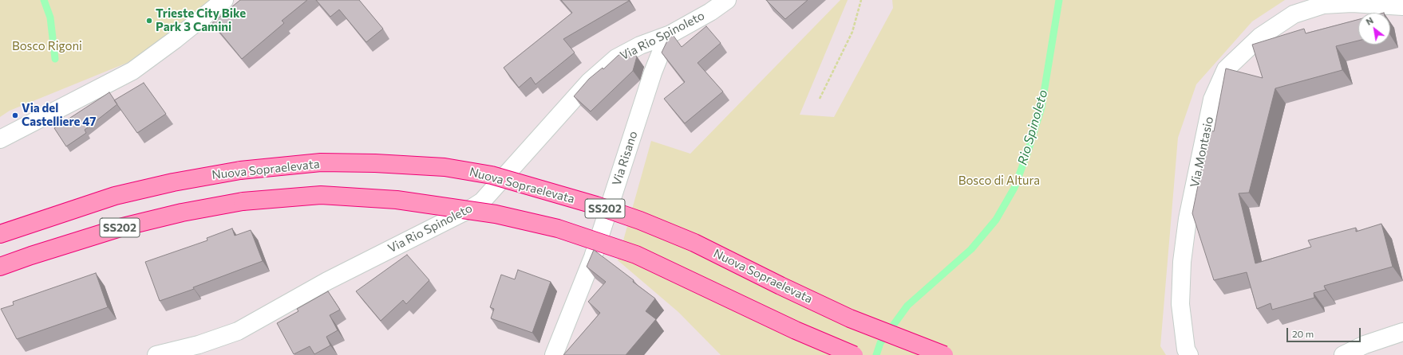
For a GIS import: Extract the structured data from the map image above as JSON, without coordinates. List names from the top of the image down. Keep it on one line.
{"streets":{"highway":["Nuova Sopraelevata","SS202"],"street":["Via Rio Spinoleto","Via Montasio","Via Risano"]},"crossings":[["Via Rio Spinoleto","Via Risano"]],"water":["Rio Spinoleto"],"parks":["Bosco Rigoni","Bosco di Altura"],"places":["Trieste City Bike Park 3 Camini","Via del Castelliere 47"],"scale_bar":"20 m","north":"top left"}
